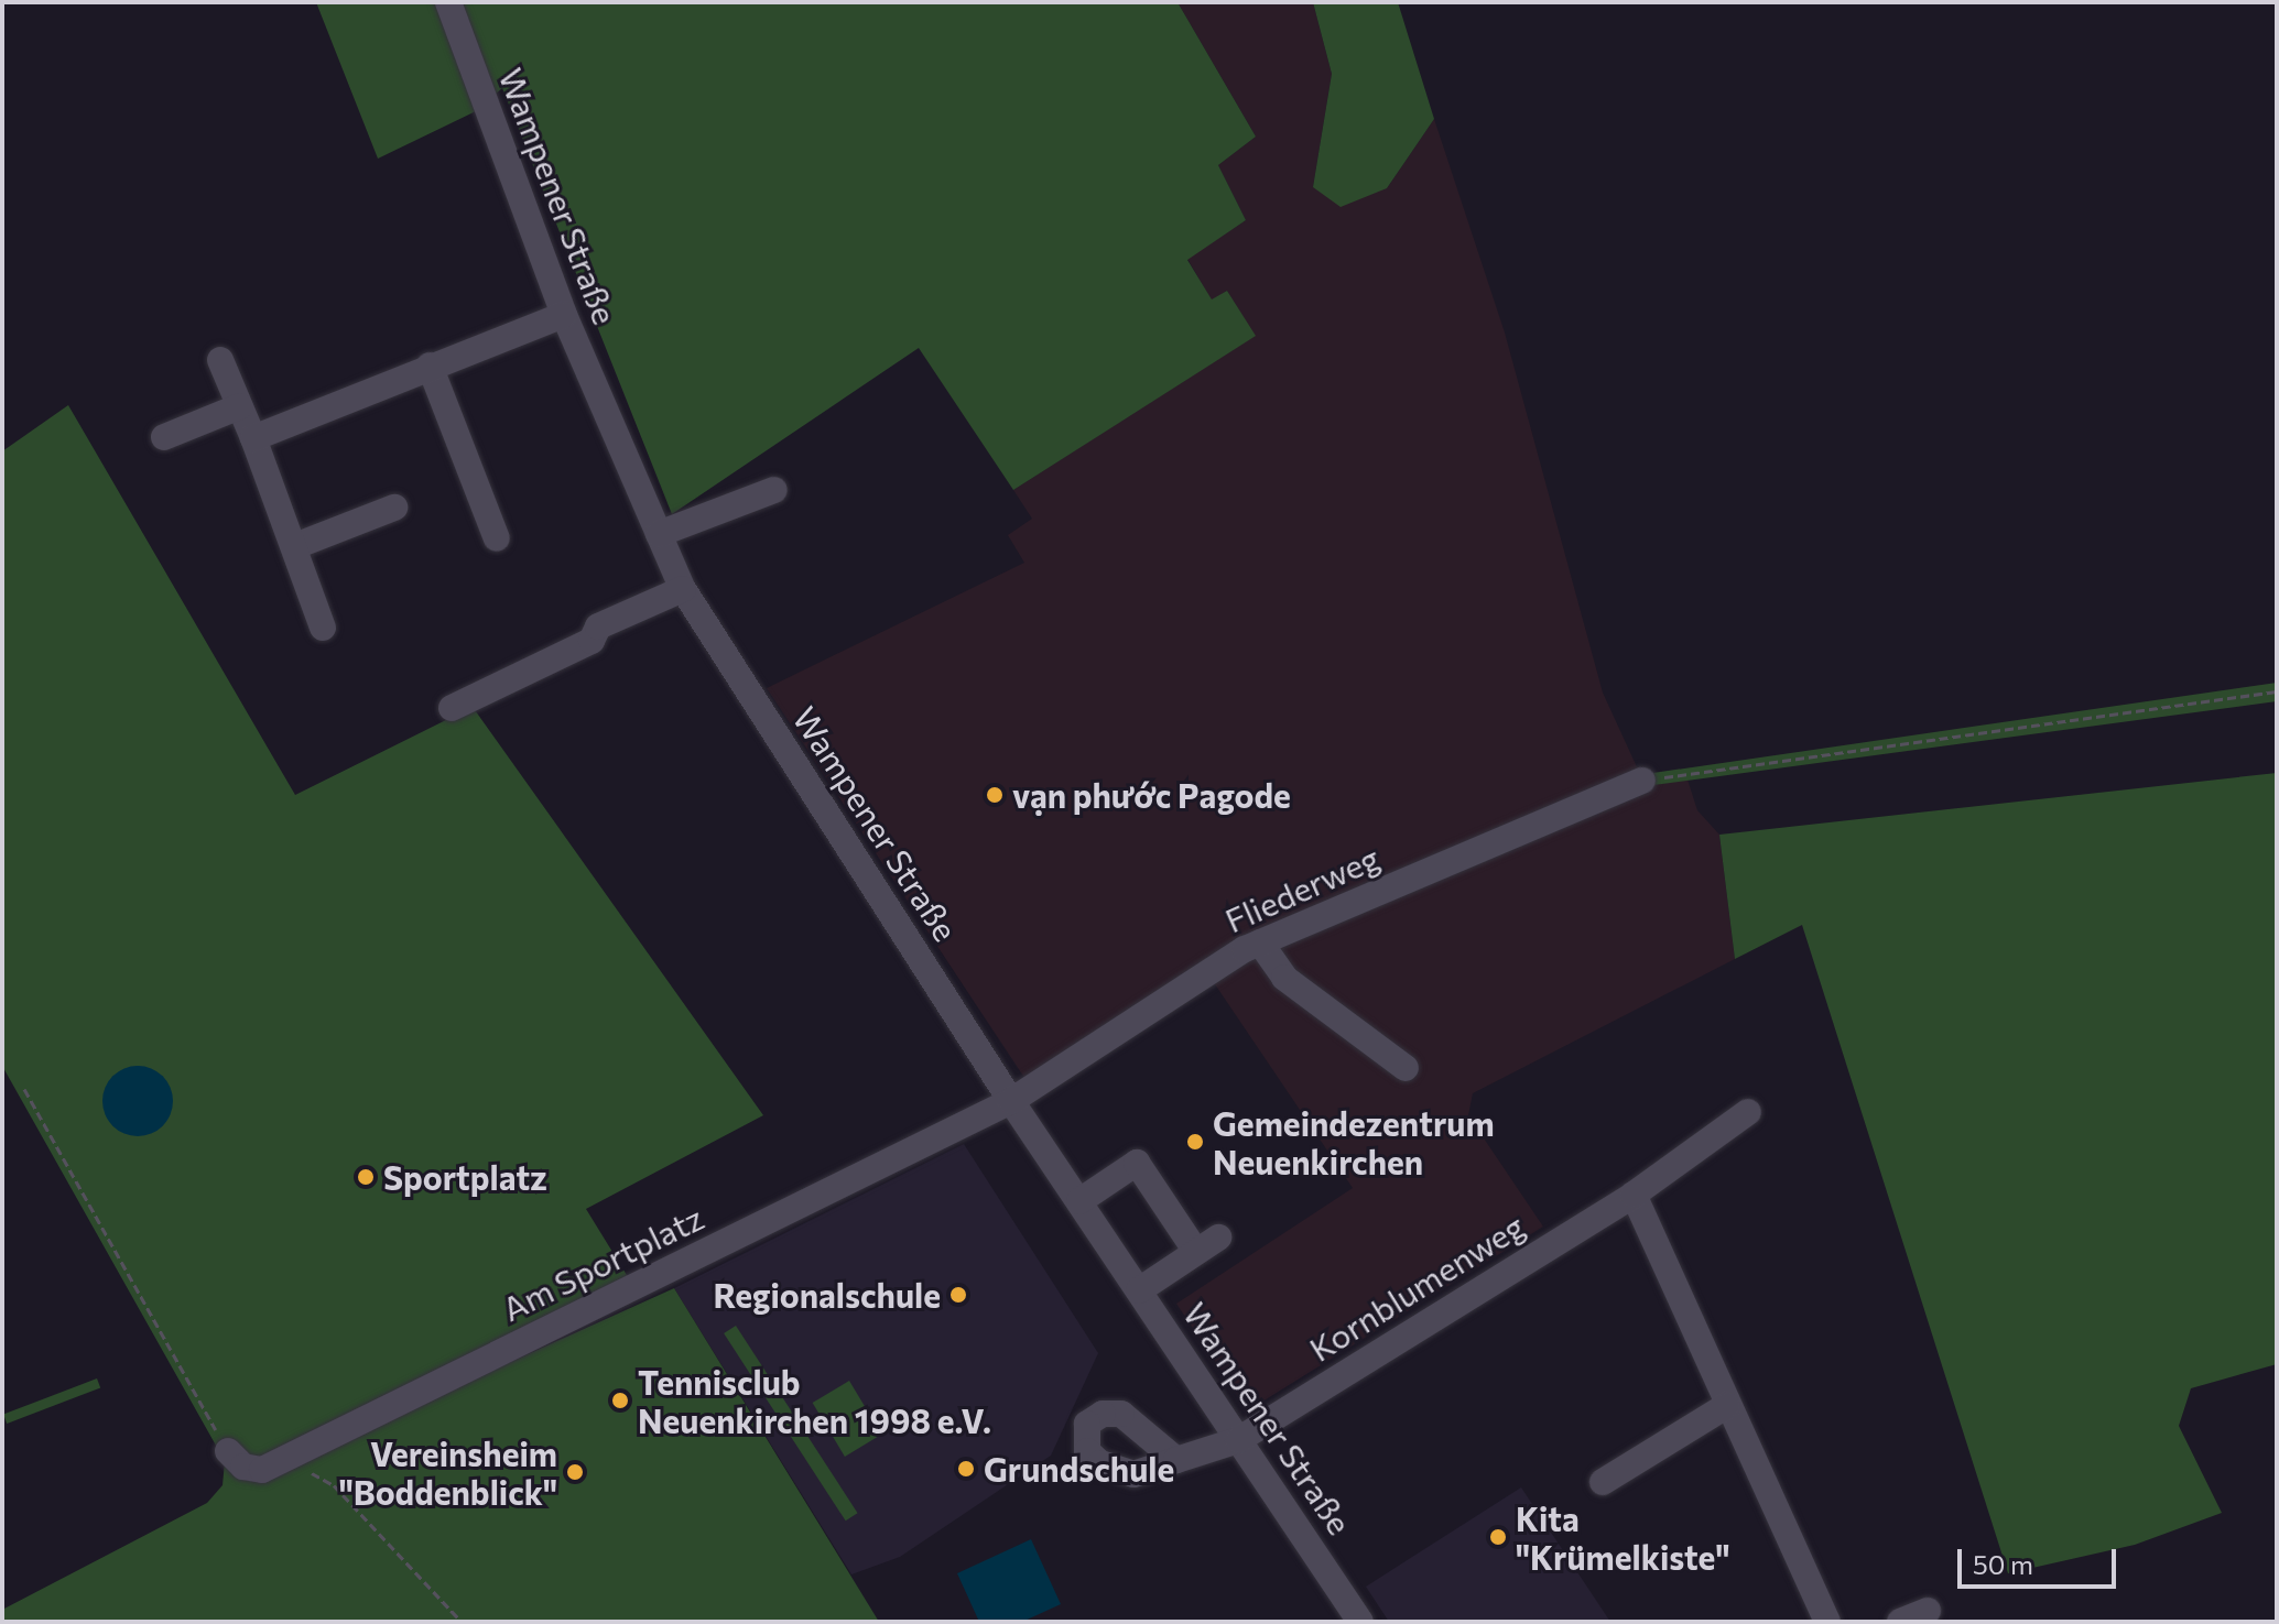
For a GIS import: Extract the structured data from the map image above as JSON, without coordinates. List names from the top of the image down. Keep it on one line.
{"streets":{"street":["Wampener Straße","Fliederweg","Am Sportplatz","Kornblumenweg"]},"crossings":[["Wampener Straße","Fliederweg"],["Wampener Straße","Am Sportplatz"],["Wampener Straße","Kornblumenweg"],["Fliederweg","Am Sportplatz"]],"places":["vạn phước Pagode","Gemeindezentrum Neuenkirchen","Sportplatz","Regionalschule","Tennisclub Neuenkirchen 1998 e.V.","Grundschule","Vereinsheim \"Boddenblick\"","Kita \"Krümelkiste\""],"scale_bar":"50 m"}
